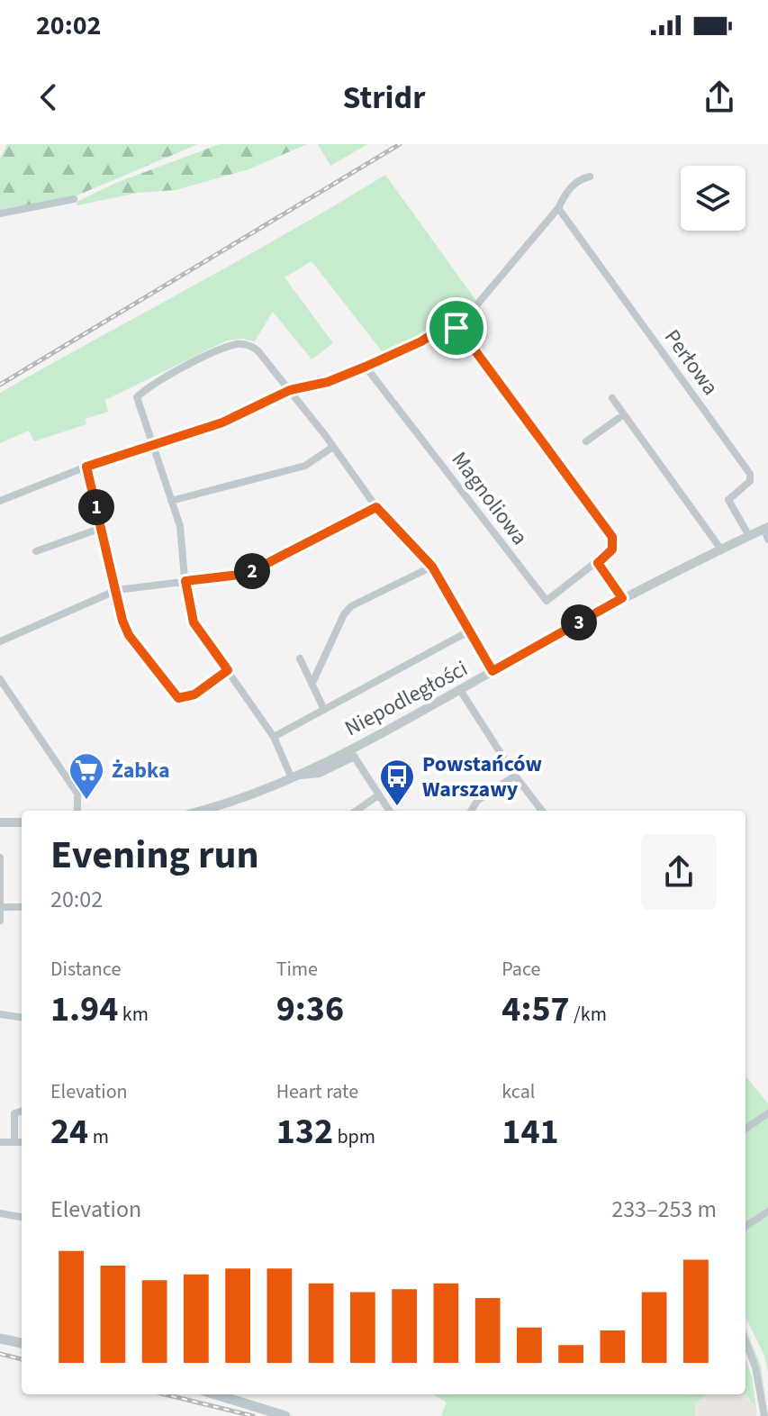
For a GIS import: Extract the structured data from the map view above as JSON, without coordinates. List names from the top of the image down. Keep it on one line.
{"streets":{"street":["Perłowa","Magnoliowa","Niepodległości"]},"crossings":[["Perłowa","Niepodległości"]],"places":{"supermarket":["Żabka"],"bus stop":["Powstańców Warszawy"]},"page":{"status":"20:02","header":"Stridr","pins":["1","2","3"],"heading":["Evening run","20:02"],"stats":[["Distance","1.94 km"],["Time","9:36"],["Pace","4:57 /km"],["Elevation","24 m"],["Heart rate","132 bpm"],["kcal","141"]],"chart":["Elevation","233–253 m"]}}
